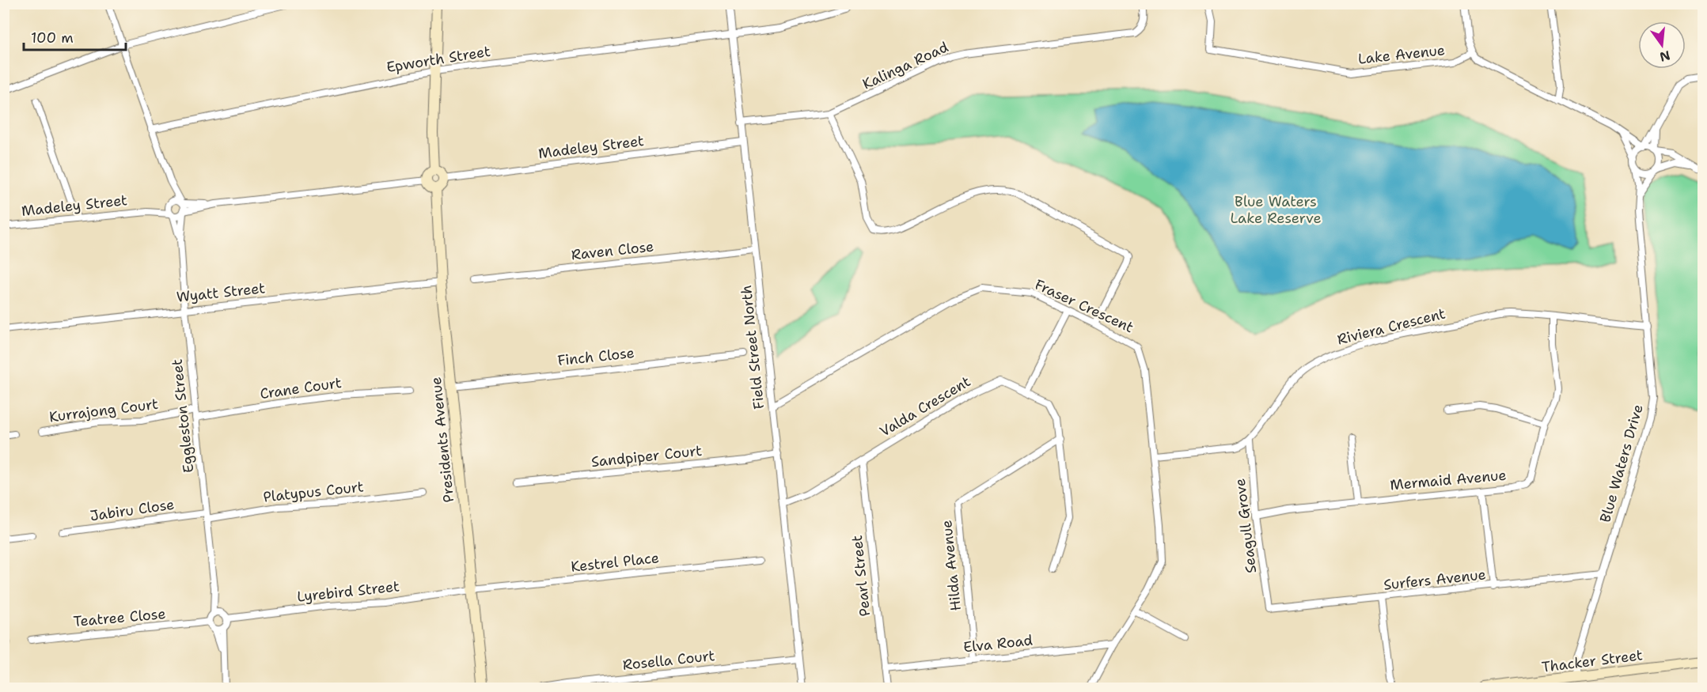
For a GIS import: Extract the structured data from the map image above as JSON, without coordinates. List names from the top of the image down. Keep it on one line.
{"streets":{"street":["Lake Avenue","Epworth Street","Kalinga Road","Madeley Street","Raven Close","Wyatt Street","Fraser Crescent","Riviera Crescent","Field Street North","Finch Close","Crane Court","Valda Crescent","Kurrajong Court","Eggleston Street","Presidents Avenue","Sandpiper Court","Blue Waters Drive","Mermaid Avenue","Platypus Court","Jabiru Close","Seagull Grove","Kestrel Place","Hilda Avenue","Pearl Street","Surfers Avenue","Lyrebird Street","Teatree Close","Elva Road","Rosella Court","Thacker Street"]},"crossings":[["Epworth Street","Field Street North"],["Kalinga Road","Field Street North"],["Madeley Street","Field Street North"],["Madeley Street","Eggleston Street"],["Madeley Street","Presidents Avenue"],["Raven Close","Field Street North"],["Wyatt Street","Eggleston Street"],["Wyatt Street","Presidents Avenue"],["Fraser Crescent","Field Street North"],["Fraser Crescent","Elva Road"],["Riviera Crescent","Blue Waters Drive"],["Riviera Crescent","Mermaid Avenue"],["Riviera Crescent","Seagull Grove"],["Field Street North","Valda Crescent"],["Field Street North","Sandpiper Court"],["Field Street North","Rosella Court"],["Finch Close","Presidents Avenue"],["Crane Court","Kurrajong Court"],["Crane Court","Eggleston Street"],["Valda Crescent","Hilda Avenue"],["Valda Crescent","Pearl Street"],["Kurrajong Court","Eggleston Street"],["Eggleston Street","Platypus Court"],["Eggleston Street","Jabiru Close"],["Eggleston Street","Lyrebird Street"],["Eggleston Street","Teatree Close"],["Presidents Avenue","Kestrel Place"],["Presidents Avenue","Lyrebird Street"],["Blue Waters Drive","Surfers Avenue"],["Blue Waters Drive","Thacker Street"],["Mermaid Avenue","Seagull Grove"],["Platypus Court","Jabiru Close"],["Seagull Grove","Surfers Avenue"],["Kestrel Place","Lyrebird Street"],["Hilda Avenue","Elva Road"],["Pearl Street","Elva Road"],["Lyrebird Street","Teatree Close"]],"parks":["Blue Waters Lake Reserve"],"scale_bar":"100 m","north":"bottom"}
